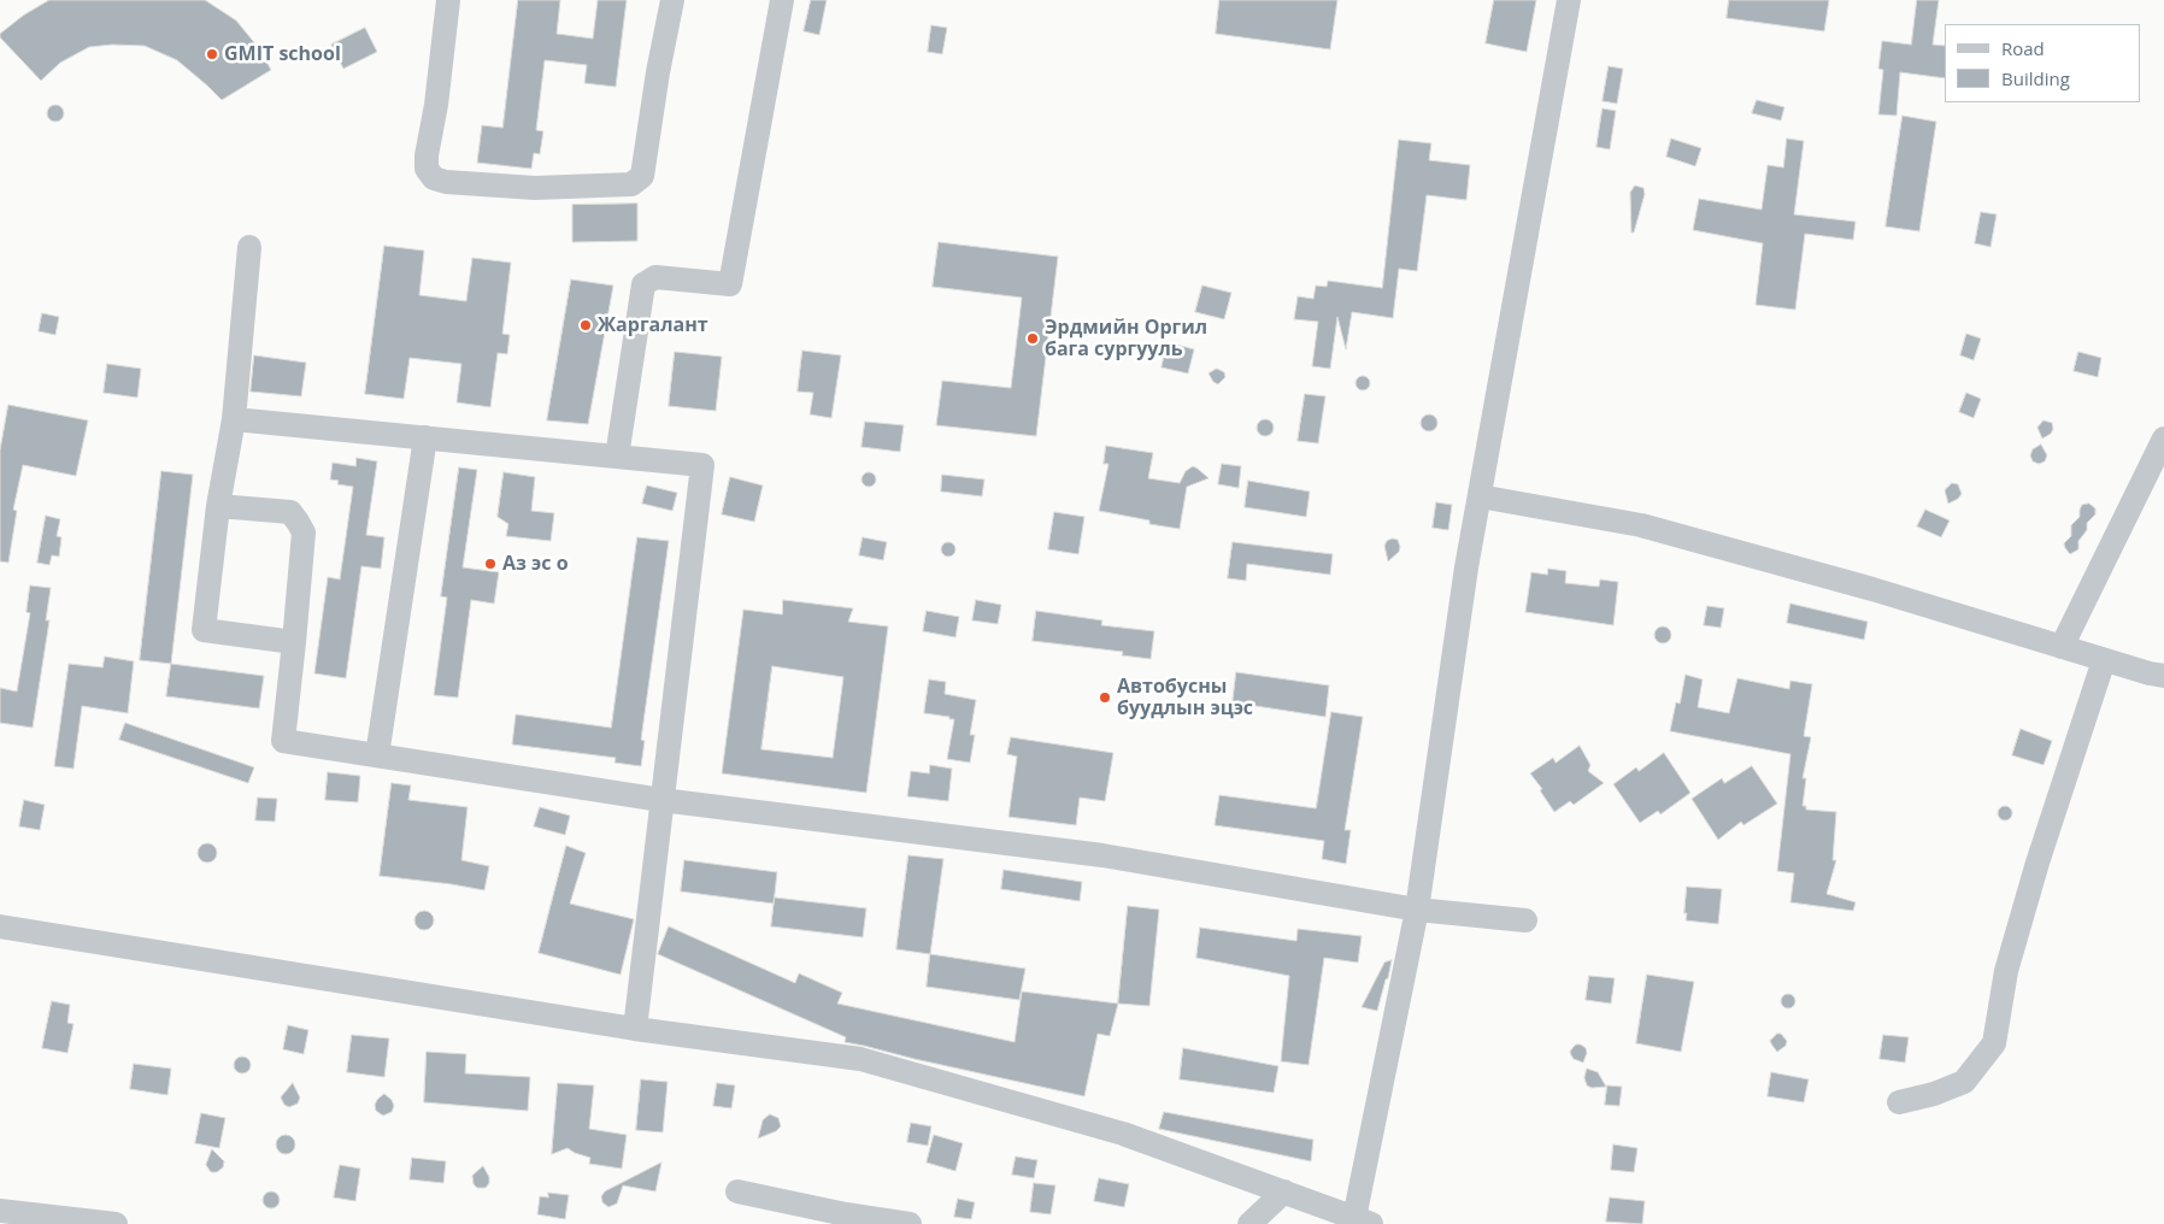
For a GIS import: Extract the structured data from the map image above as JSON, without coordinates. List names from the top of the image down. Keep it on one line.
{"places":["GMIT school","Жаргалант","Эрдмийн Оргил бага сургууль","Аз эс о","Автобусны буудлын эцэс"],"legend":["Road","Building"]}
